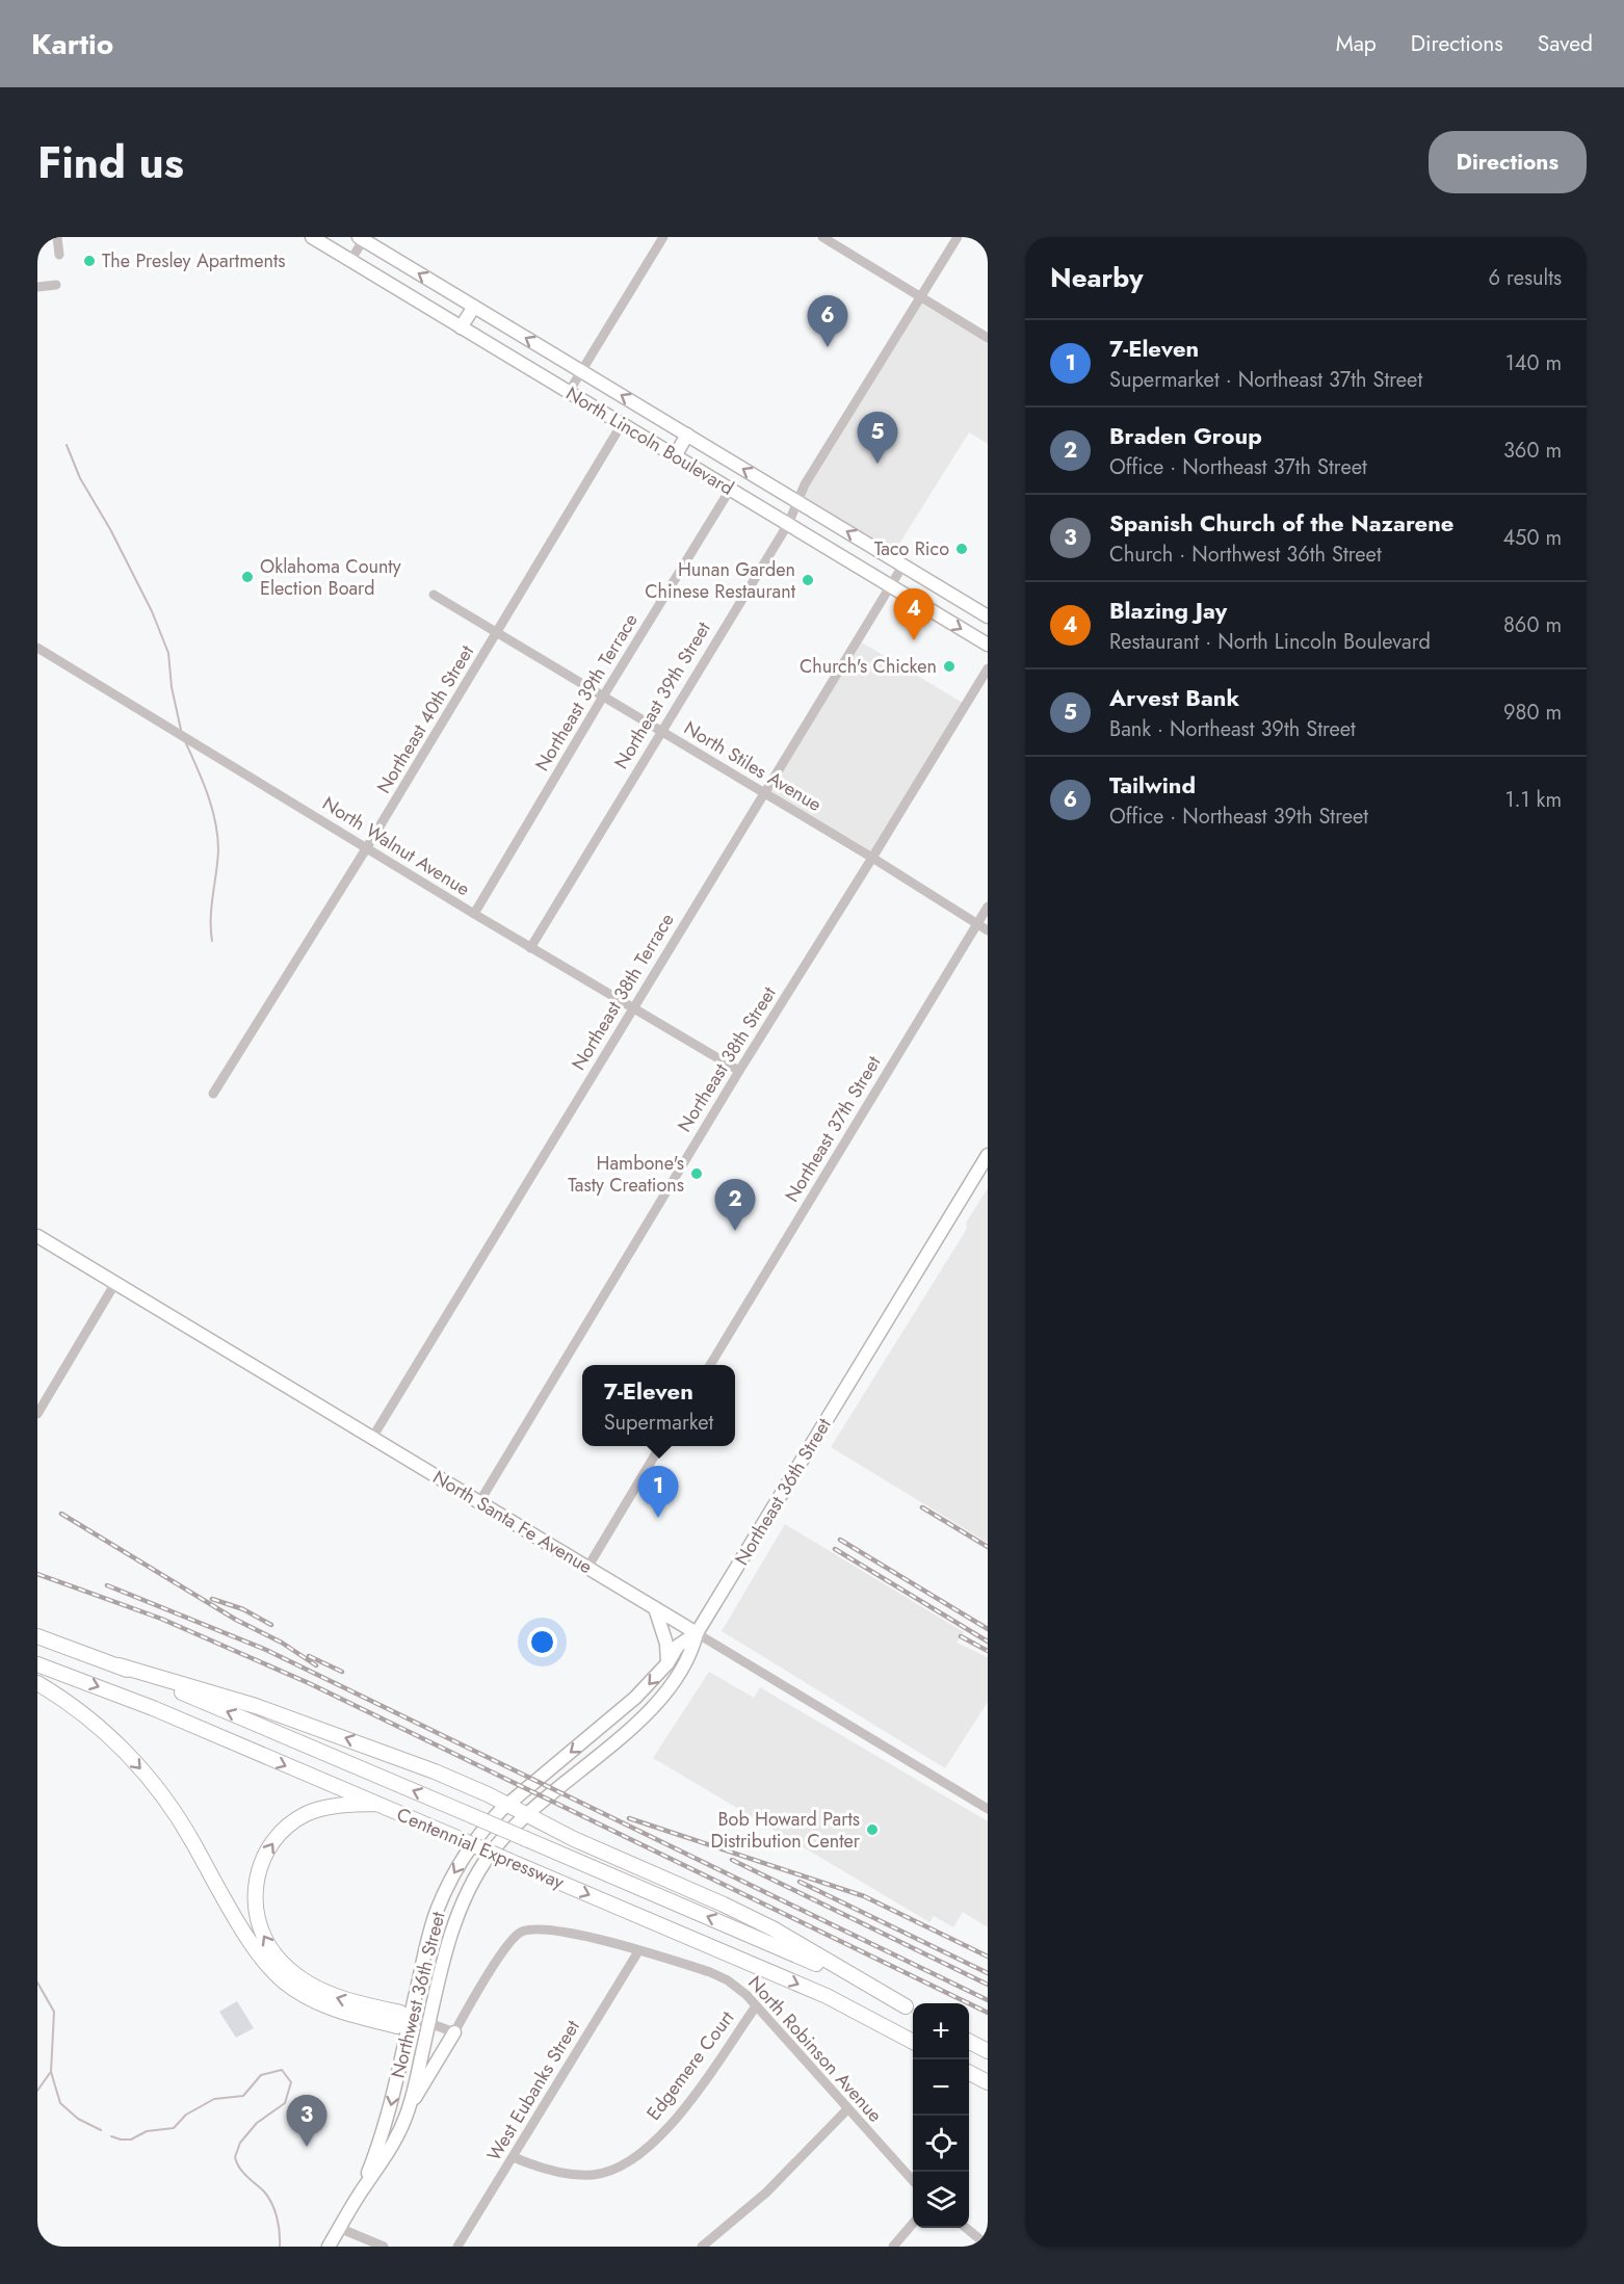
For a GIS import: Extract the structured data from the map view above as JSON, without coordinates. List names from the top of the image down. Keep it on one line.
{"streets":{"highway":["Centennial Expressway"],"main road":["North Lincoln Boulevard","Northeast 36th Street","North Santa Fe Avenue","Northwest 36th Street"],"street":["Northeast 39th Terrace","Northeast 39th Street","Northeast 40th Street","North Stiles Avenue","North Walnut Avenue","Northeast 38th Terrace","Northeast 38th Street","Northeast 37th Street","North Robinson Avenue","Edgemere Court","West Eubanks Street"]},"crossings":[["North Lincoln Boulevard","Northeast 39th Terrace"],["North Lincoln Boulevard","Northeast 39th Street"],["North Lincoln Boulevard","Northeast 40th Street"],["North Lincoln Boulevard","Northeast 38th Terrace"],["Northeast 39th Terrace","North Stiles Avenue"],["Northeast 39th Terrace","North Walnut Avenue"],["Northeast 39th Street","North Stiles Avenue"],["Northeast 39th Street","North Walnut Avenue"],["Northeast 40th Street","North Stiles Avenue"],["Northeast 40th Street","North Walnut Avenue"],["North Stiles Avenue","Northeast 38th Terrace"],["North Stiles Avenue","Northeast 38th Street"],["North Stiles Avenue","Northeast 37th Street"],["North Walnut Avenue","Northeast 38th Terrace"],["North Walnut Avenue","Northeast 38th Street"],["Northeast 38th Terrace","North Santa Fe Avenue"],["Northeast 38th Street","North Santa Fe Avenue"],["Northeast 36th Street","North Santa Fe Avenue"],["Northeast 36th Street","Northwest 36th Street"],["North Santa Fe Avenue","Northwest 36th Street"],["North Robinson Avenue","Edgemere Court"],["North Robinson Avenue","West Eubanks Street"],["Edgemere Court","West Eubanks Street"]],"places":["The Presley Apartments","Taco Rico","Oklahoma County Election Board","Hunan Garden Chinese Restaurant","Church's Chicken","Hambone's Tasty Creations","Bob Howard Parts Distribution Center"],"page":{"header":"Kartio","nav":["Map","Directions","Saved"],"title":"Find us","buttons":"Directions","heading":["Nearby","6 results"],"pins":["6","5","4","2","1","3"],"list":[{"mark":"1","name":"7-Eleven","note":"Supermarket · Northeast 37th Street","value":"140 m"},{"mark":"2","name":"Braden Group","note":"Office · Northeast 37th Street","value":"360 m"},{"mark":"3","name":"Spanish Church of the Nazarene","note":"Church · Northwest 36th Street","value":"450 m"},{"mark":"4","name":"Blazing Jay","note":"Restaurant · North Lincoln Boulevard","value":"860 m"},{"mark":"5","name":"Arvest Bank","note":"Bank · Northeast 39th Street","value":"980 m"},{"mark":"6","name":"Tailwind","note":"Office · Northeast 39th Street","value":"1.1 km"}],"popup":["7-Eleven","Supermarket"],"map_buttons":["+","−"]}}
